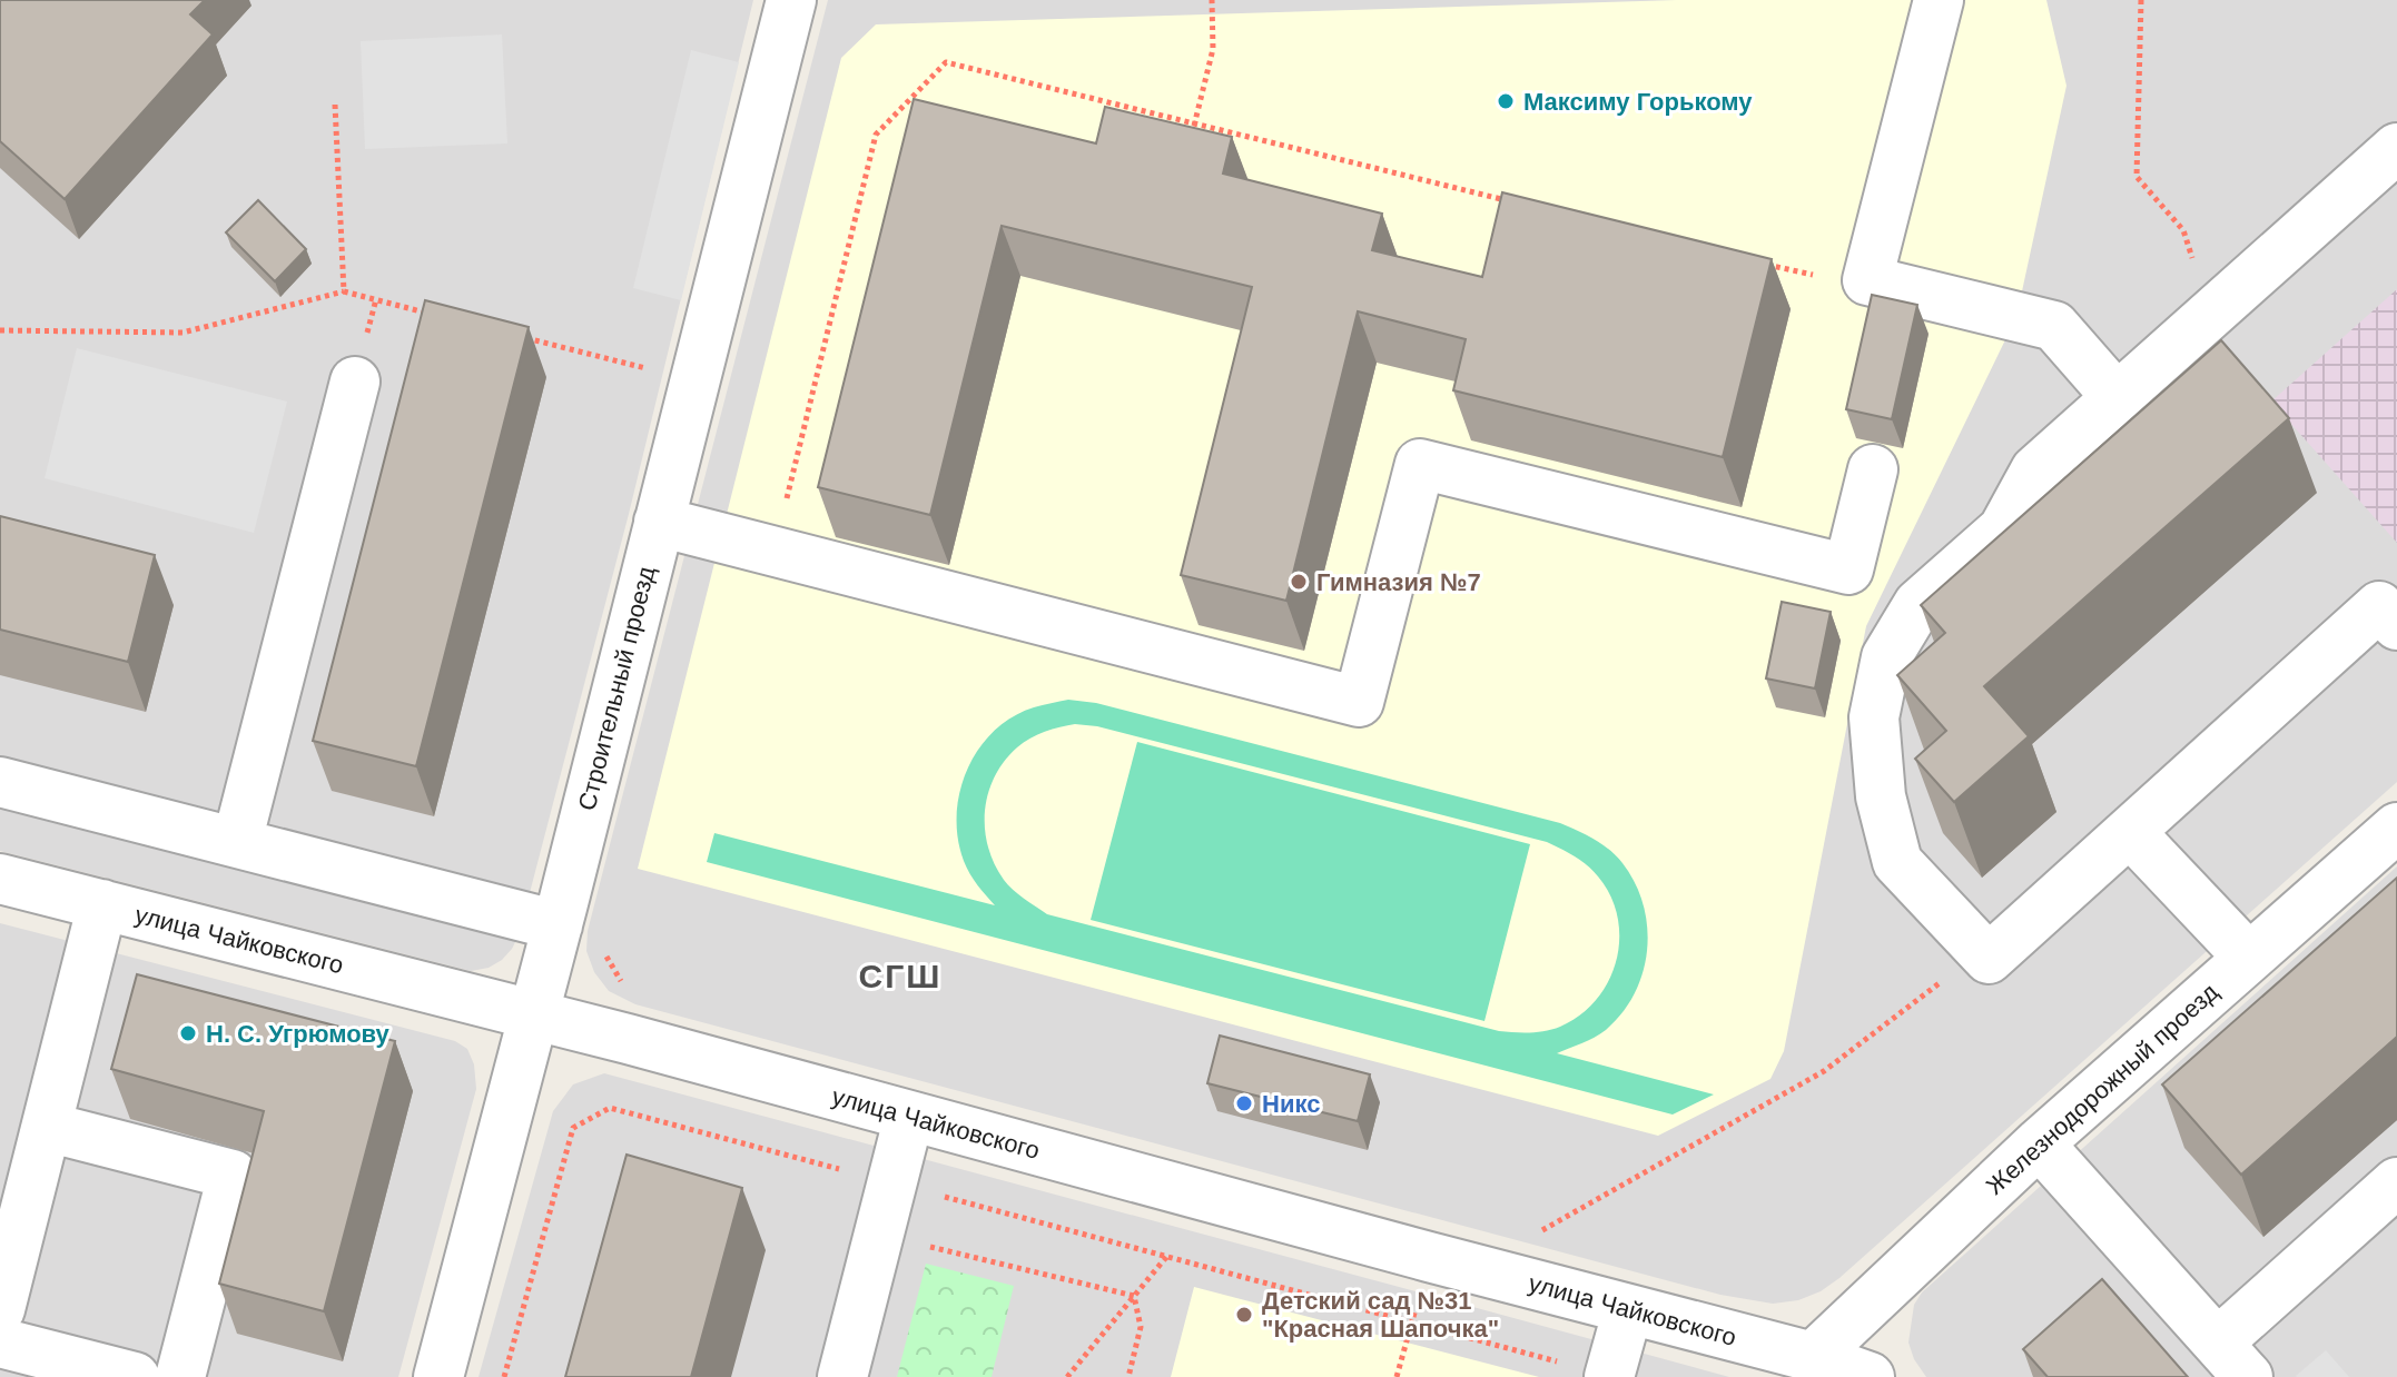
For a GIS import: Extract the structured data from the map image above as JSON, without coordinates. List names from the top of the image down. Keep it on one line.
{"streets":{"street":["Строительный проезд","улица Чайковского","Железнодорожный проезд"]},"crossings":[["Строительный проезд","улица Чайковского"],["улица Чайковского","Железнодорожный проезд"]],"districts":["СГШ"],"places":["Максиму Горькому","Гимназия №7","Н. С. Угрюмову","Никс","Детский сад №31 \"Красная Шапочка\""]}
